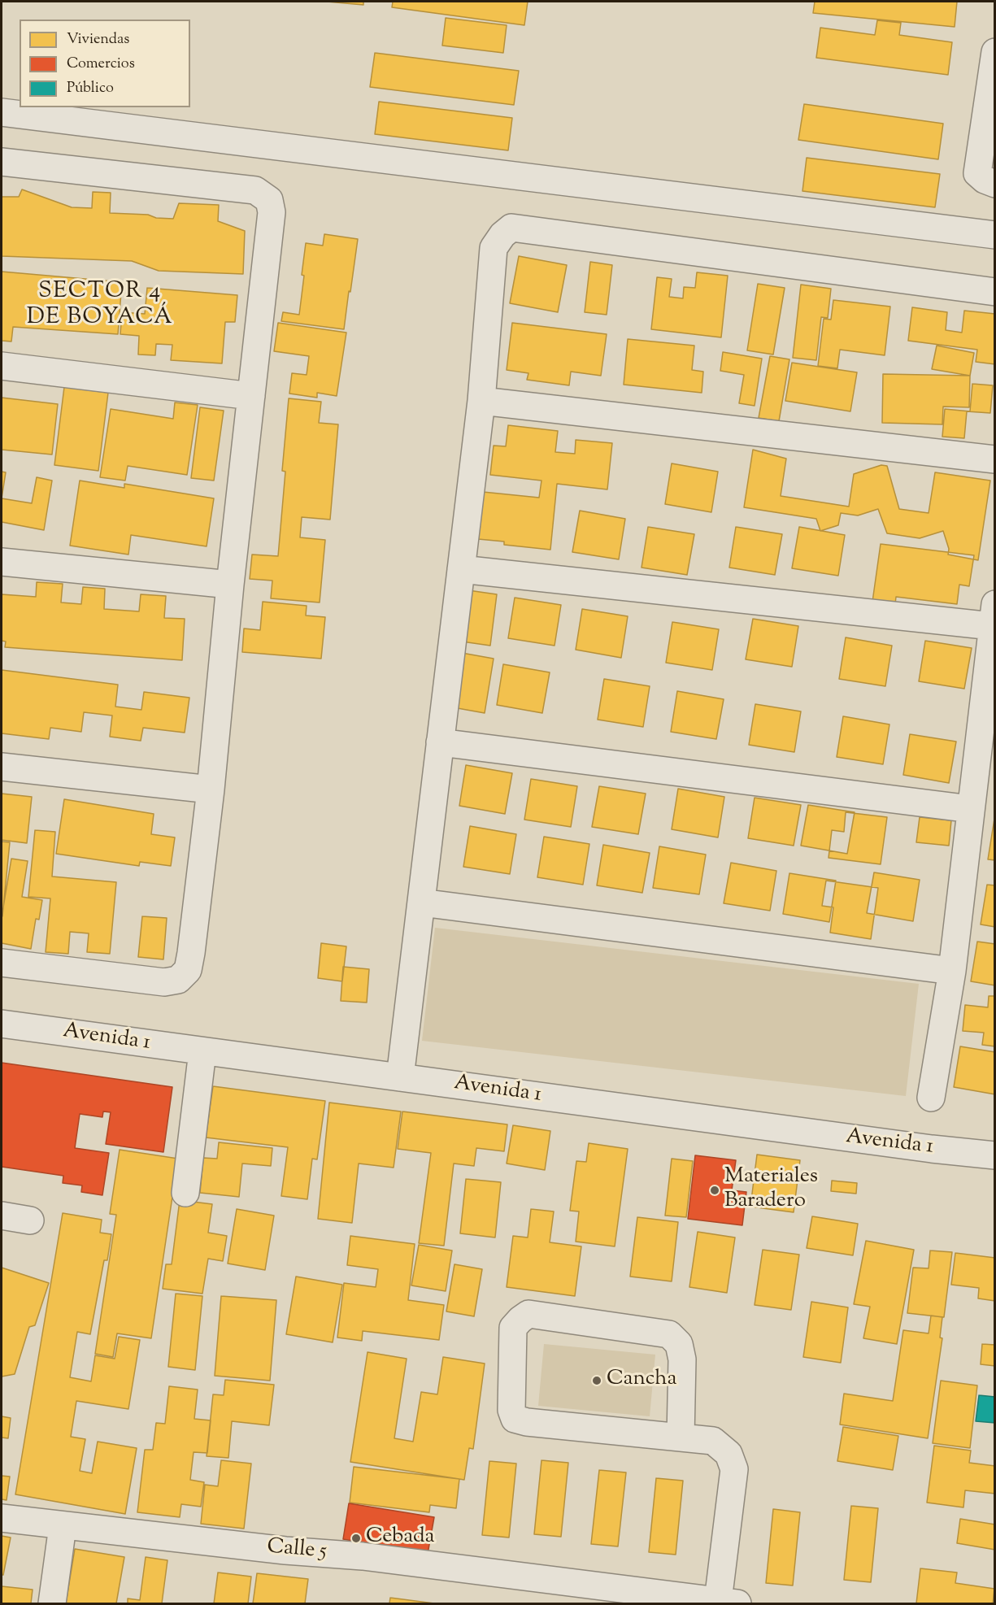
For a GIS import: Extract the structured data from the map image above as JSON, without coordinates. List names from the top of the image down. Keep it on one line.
{"streets":{"street":["Avenida 1","Calle 5"]},"districts":["SECTOR 4 DE BOYACÁ"],"places":["Materiales Baradero","Cancha","Cebada"],"legend":["Viviendas","Comercios","Público"]}
